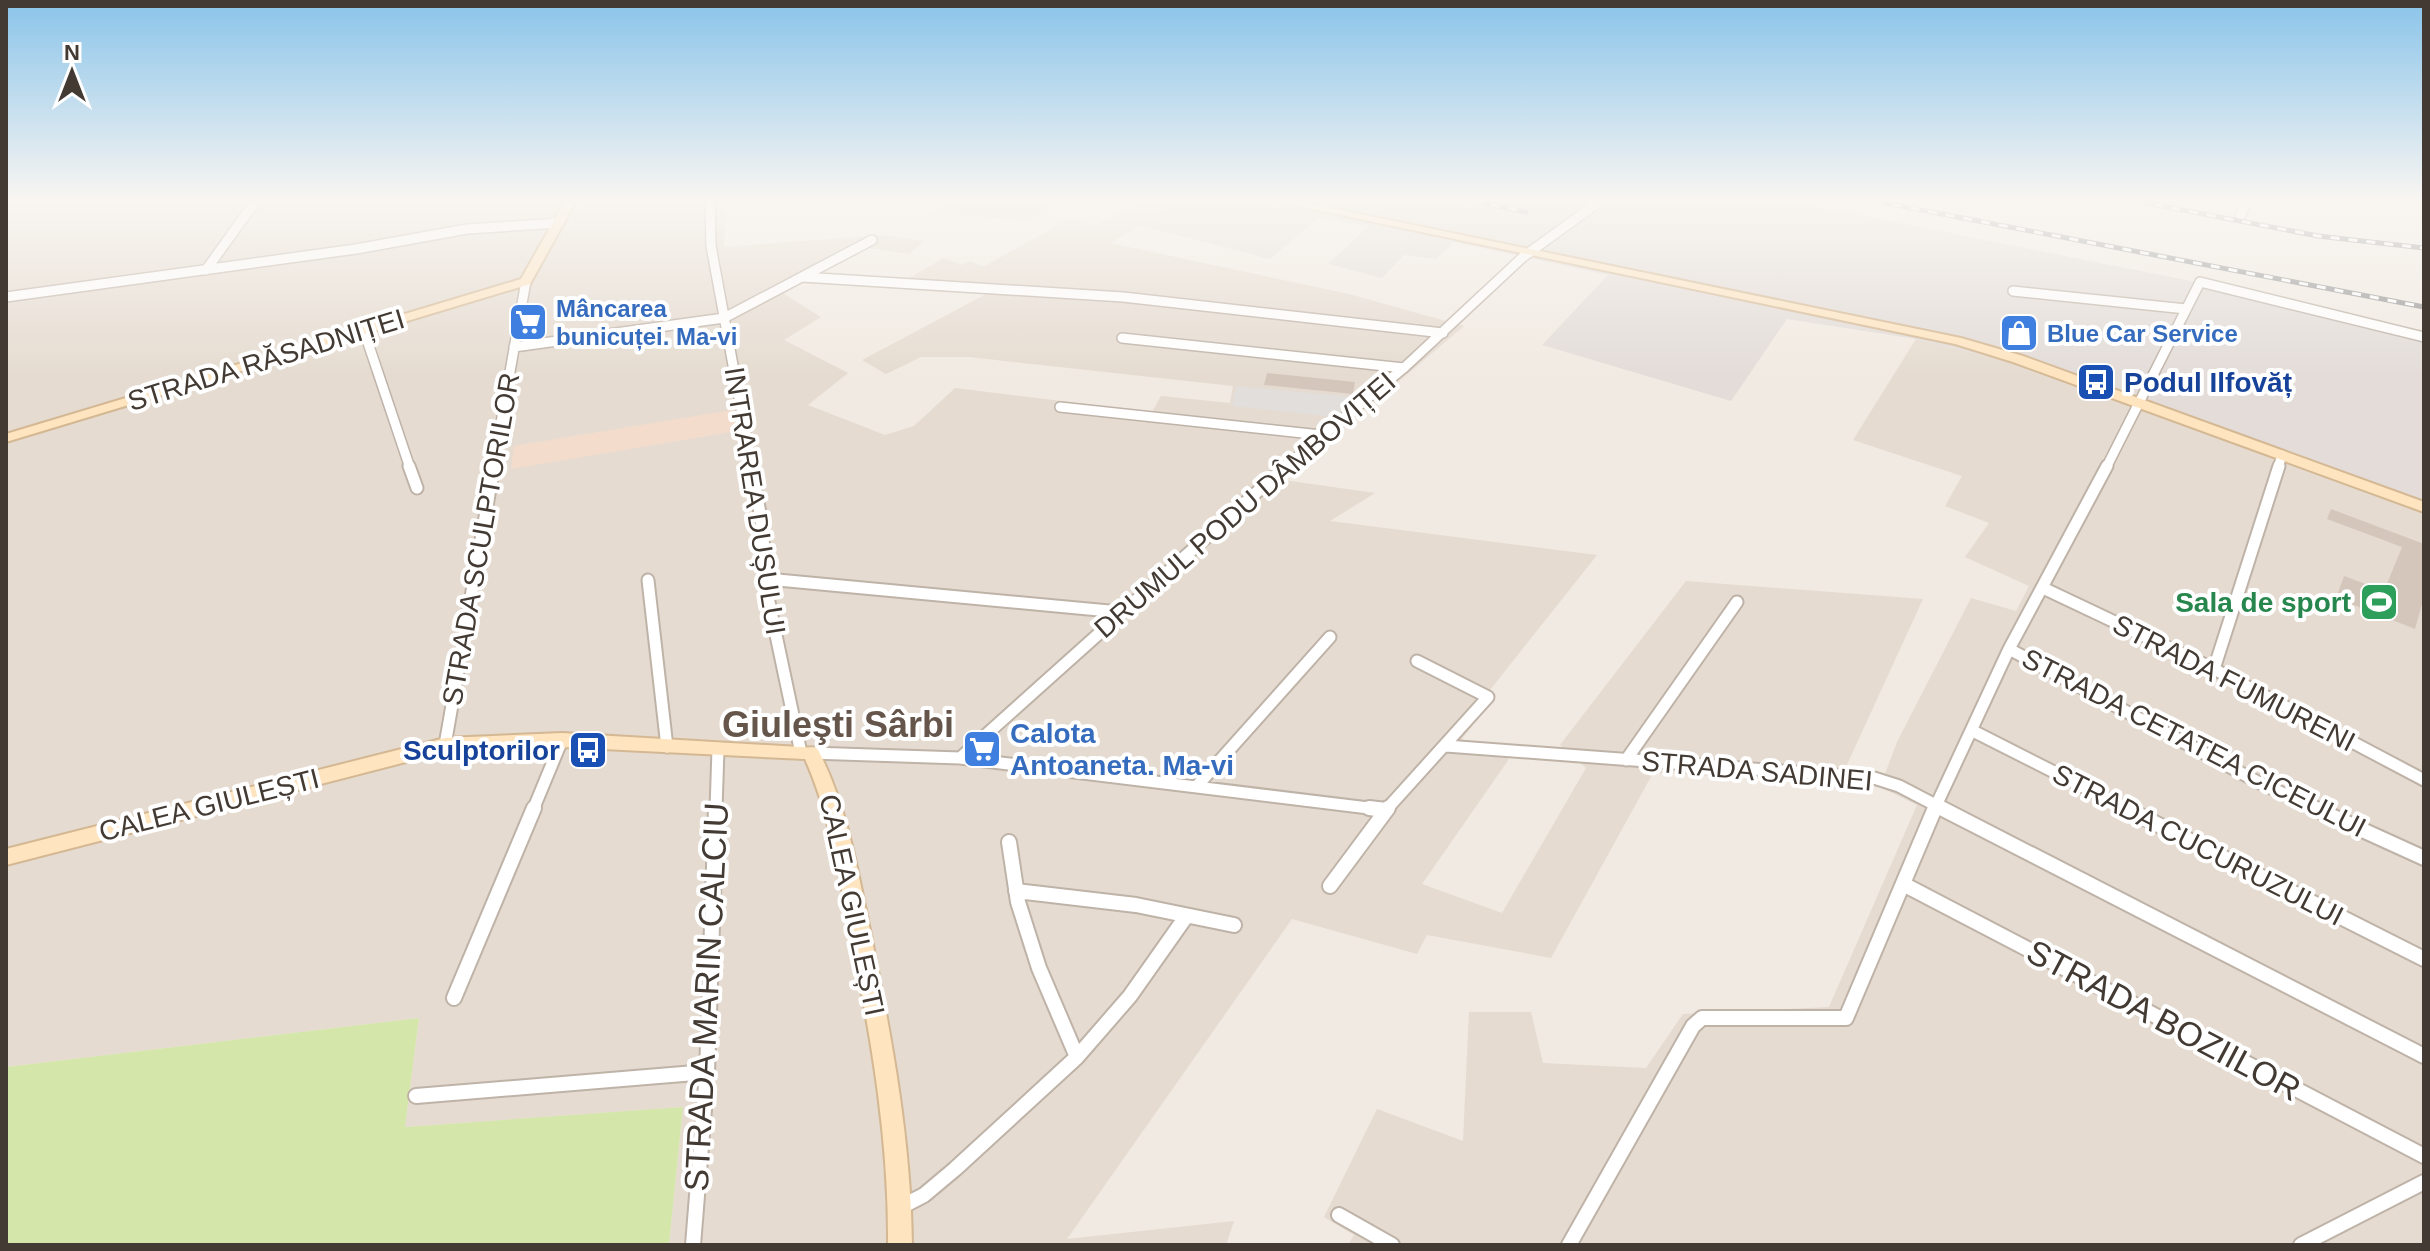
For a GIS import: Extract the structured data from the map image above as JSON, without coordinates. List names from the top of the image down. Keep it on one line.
{"streets":{"main road":["STRADA RĂSADNIȚEI","STRADA SCULPTORILOR","CALEA GIULEȘTI"],"street":["INTRAREA DUȘULUI","DRUMUL PODU DÂMBOVIȚEI","STRADA FUMURENI","STRADA CETATEA CICEULUI","STRADA SADINEI","STRADA CUCURUZULUI","STRADA MARIN CALCIU","STRADA BOZIILOR"]},"crossings":[["STRADA RĂSADNIȚEI","STRADA SCULPTORILOR"],["INTRAREA DUȘULUI","CALEA GIULEȘTI"],["STRADA SCULPTORILOR","CALEA GIULEȘTI"],["CALEA GIULEȘTI","STRADA MARIN CALCIU"]],"districts":["Giuleşti Sârbi"],"places":{"supermarket":["Mâncarea bunicuței. Ma-vi","Calota Antoaneta. Ma-vi"],"shop":["Blue Car Service"],"bus stop":["Podul Ilfovăț","Sculptorilor"],"sports":["Sala de sport"]},"north":"top"}
